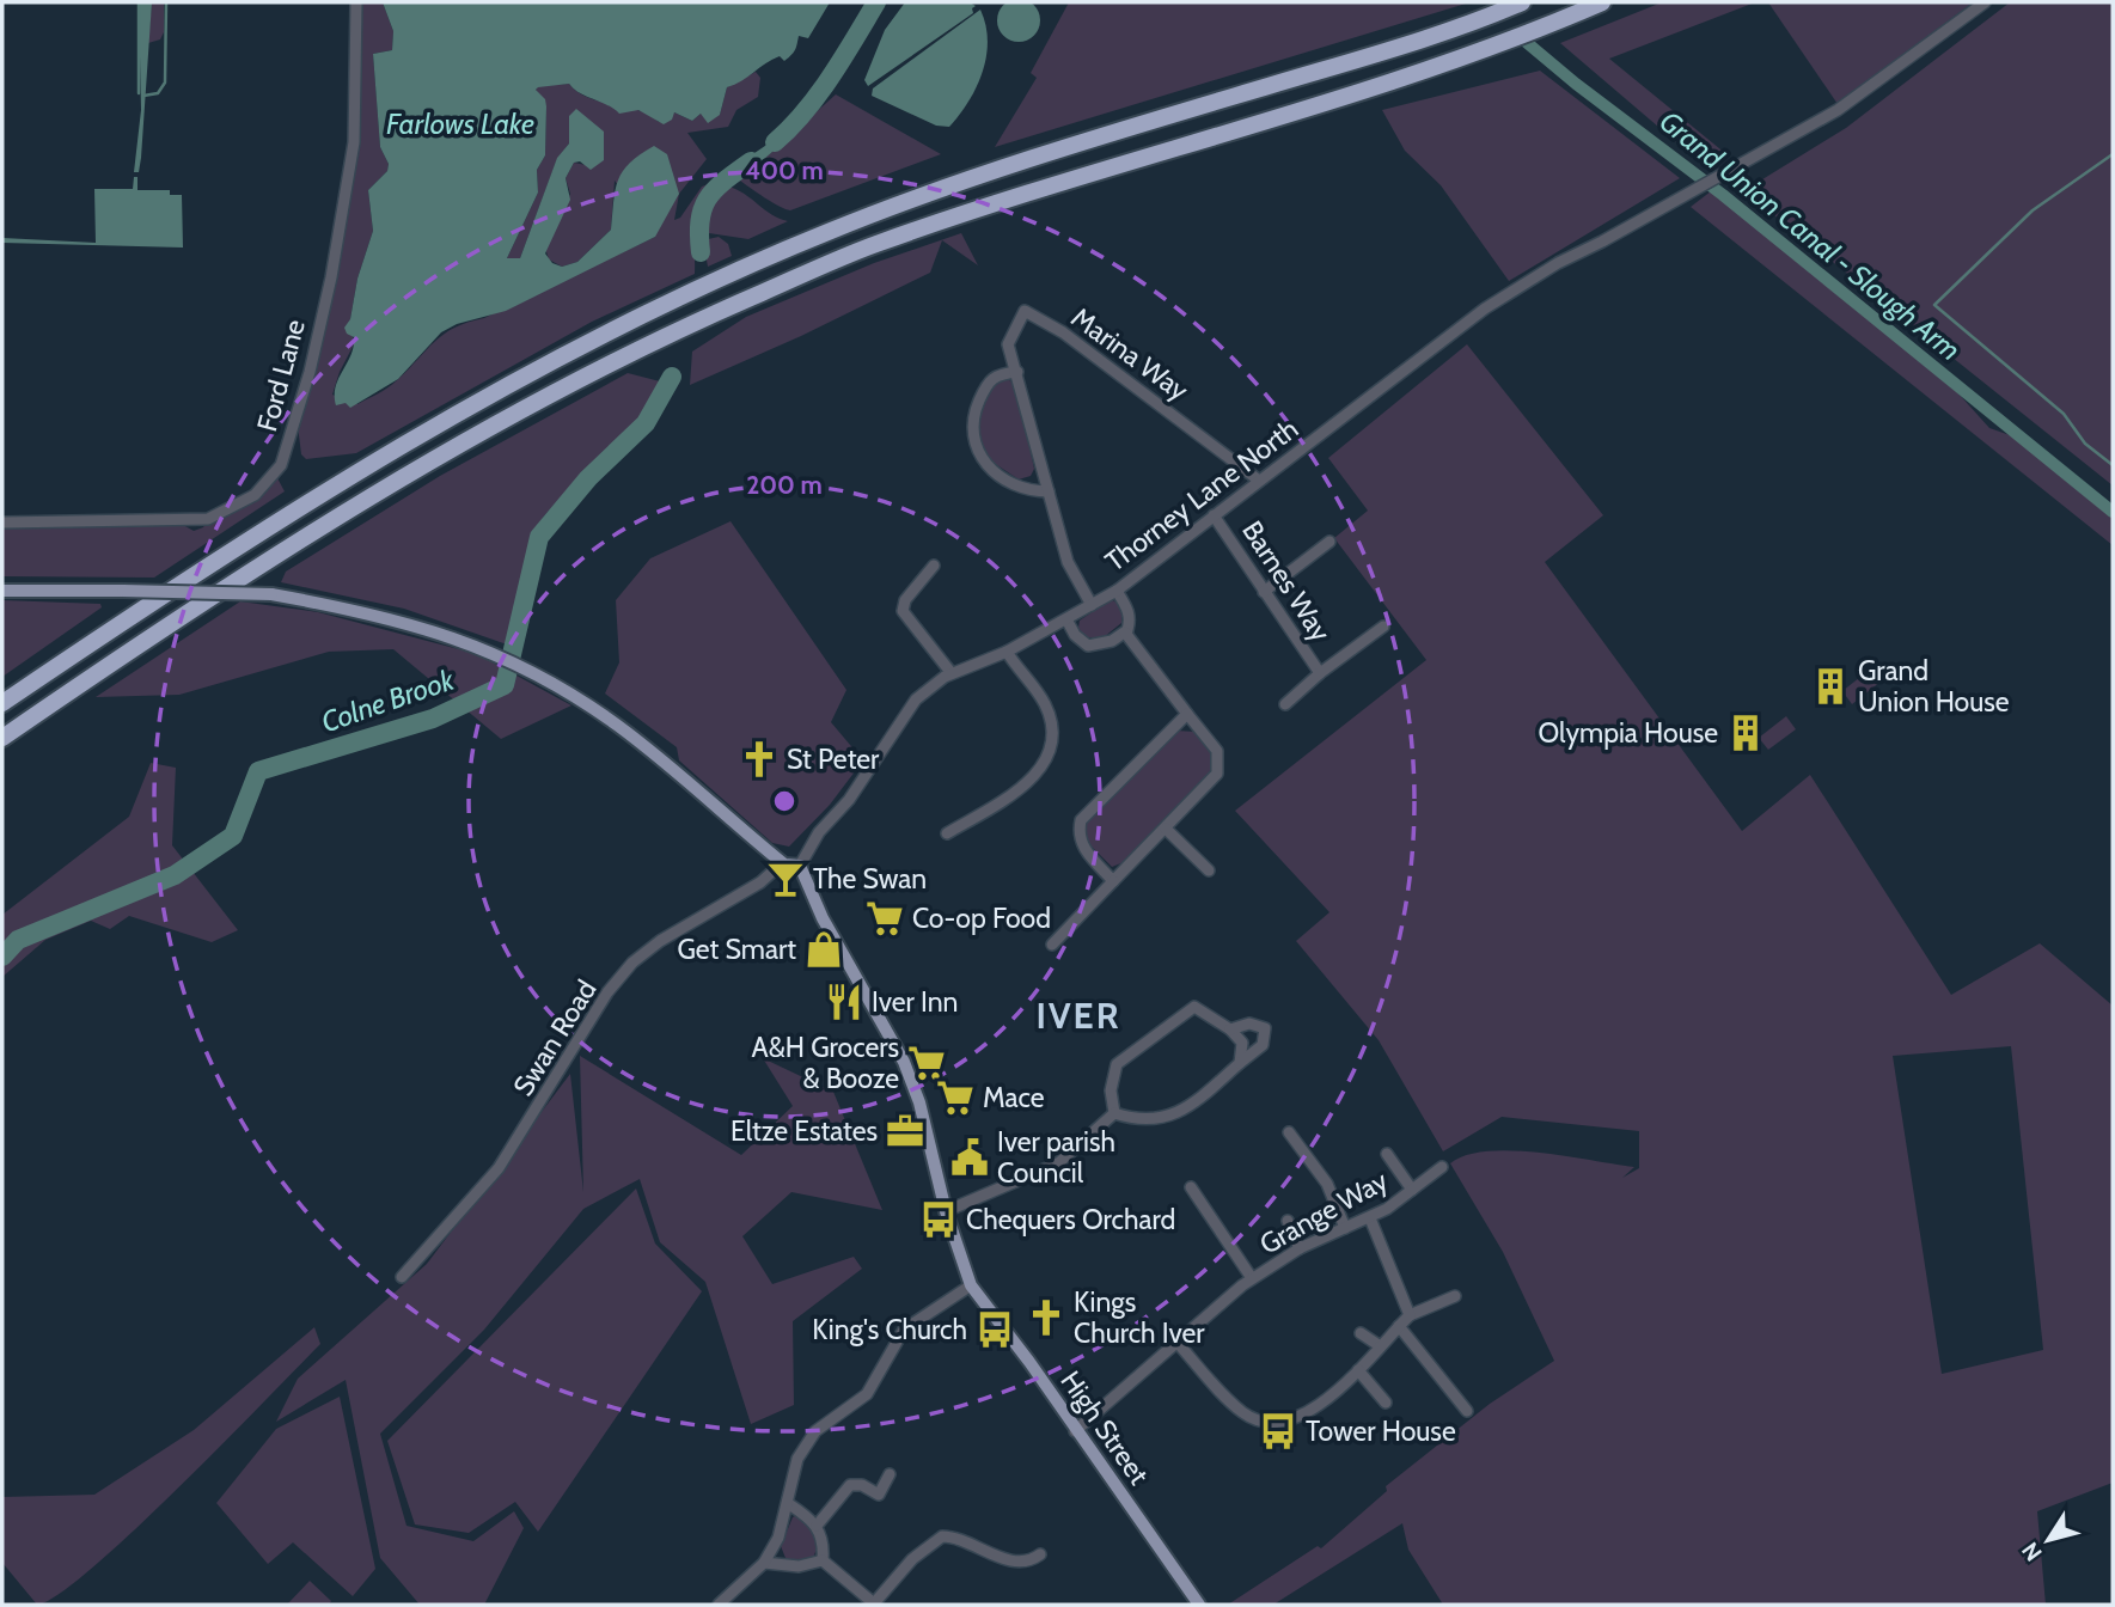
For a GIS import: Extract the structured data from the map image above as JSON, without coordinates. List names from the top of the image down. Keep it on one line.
{"streets":{"main road":["High Street"],"street":["Marina Way","Ford Lane","Thorney Lane North","Barnes Way","Swan Road","Grange Way"]},"crossings":[["Marina Way","Thorney Lane North"],["Thorney Lane North","Barnes Way"],["Thorney Lane North","High Street"],["Grange Way","High Street"]],"districts":["IVER"],"water":["Farlows Lake","Grand Union Canal - Slough Arm","Colne Brook"],"places":{"building":["Grand Union House","Olympia House"],"church":["St Peter","Kings Church Iver"],"bar":["The Swan"],"supermarket":["Co-op Food","A&H Grocers & Booze","Mace"],"shop":["Get Smart"],"restaurant":["Iver Inn"],"office":["Eltze Estates"],"public building":["Iver parish Council"],"bus stop":["Chequers Orchard","King's Church","Tower House"]},"north":"bottom left","rings":["400 m","200 m"]}
